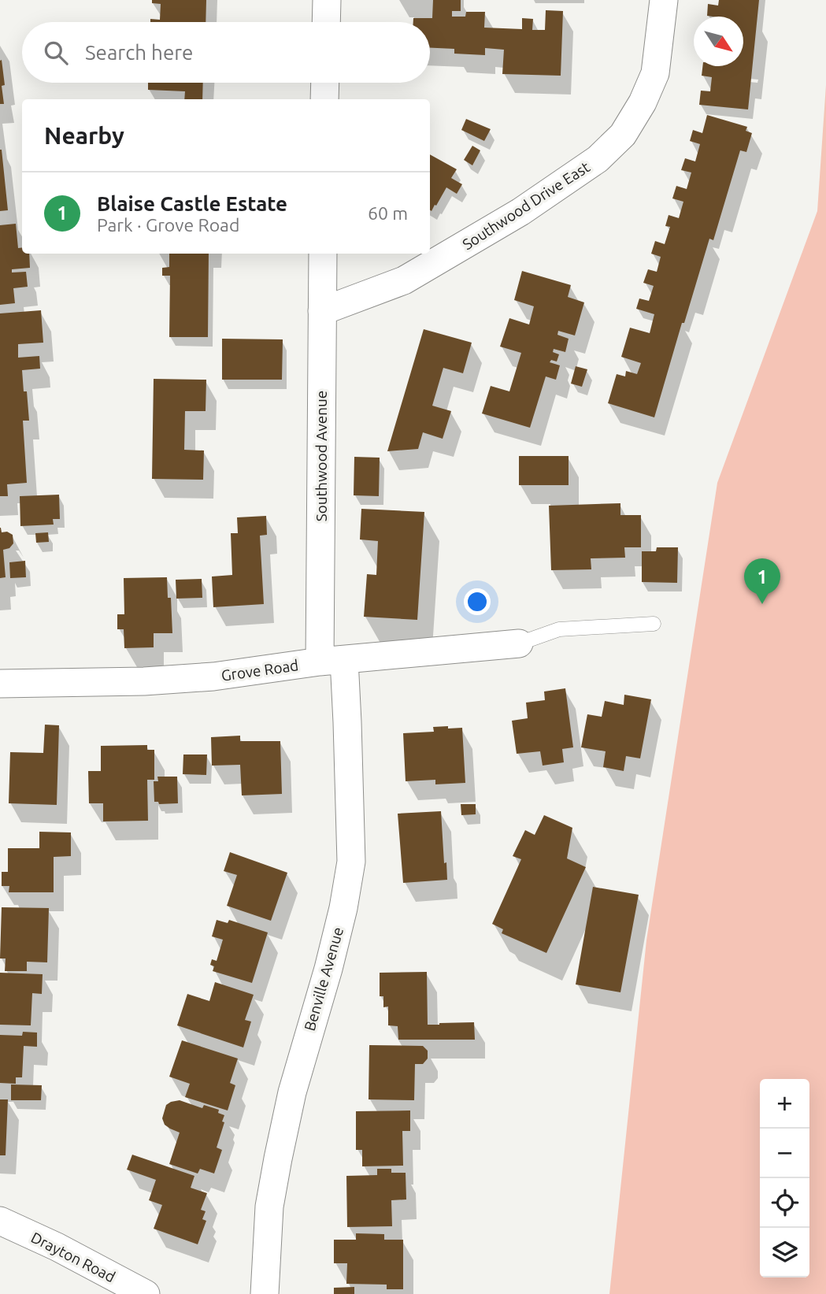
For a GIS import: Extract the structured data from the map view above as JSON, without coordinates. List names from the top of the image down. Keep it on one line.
{"streets":{"street":["Southwood Drive East","Southwood Avenue","Grove Road","Benville Avenue","Drayton Road"]},"crossings":[["Southwood Drive East","Southwood Avenue"],["Southwood Avenue","Grove Road"],["Southwood Avenue","Benville Avenue"],["Grove Road","Benville Avenue"]],"north":"bottom right","page":{"search":"Search here","heading":"Nearby","list":[{"mark":"1","name":"Blaise Castle Estate","note":"Park · Grove Road","value":"60 m"}],"pins":"1","map_buttons":["+","−"]}}
